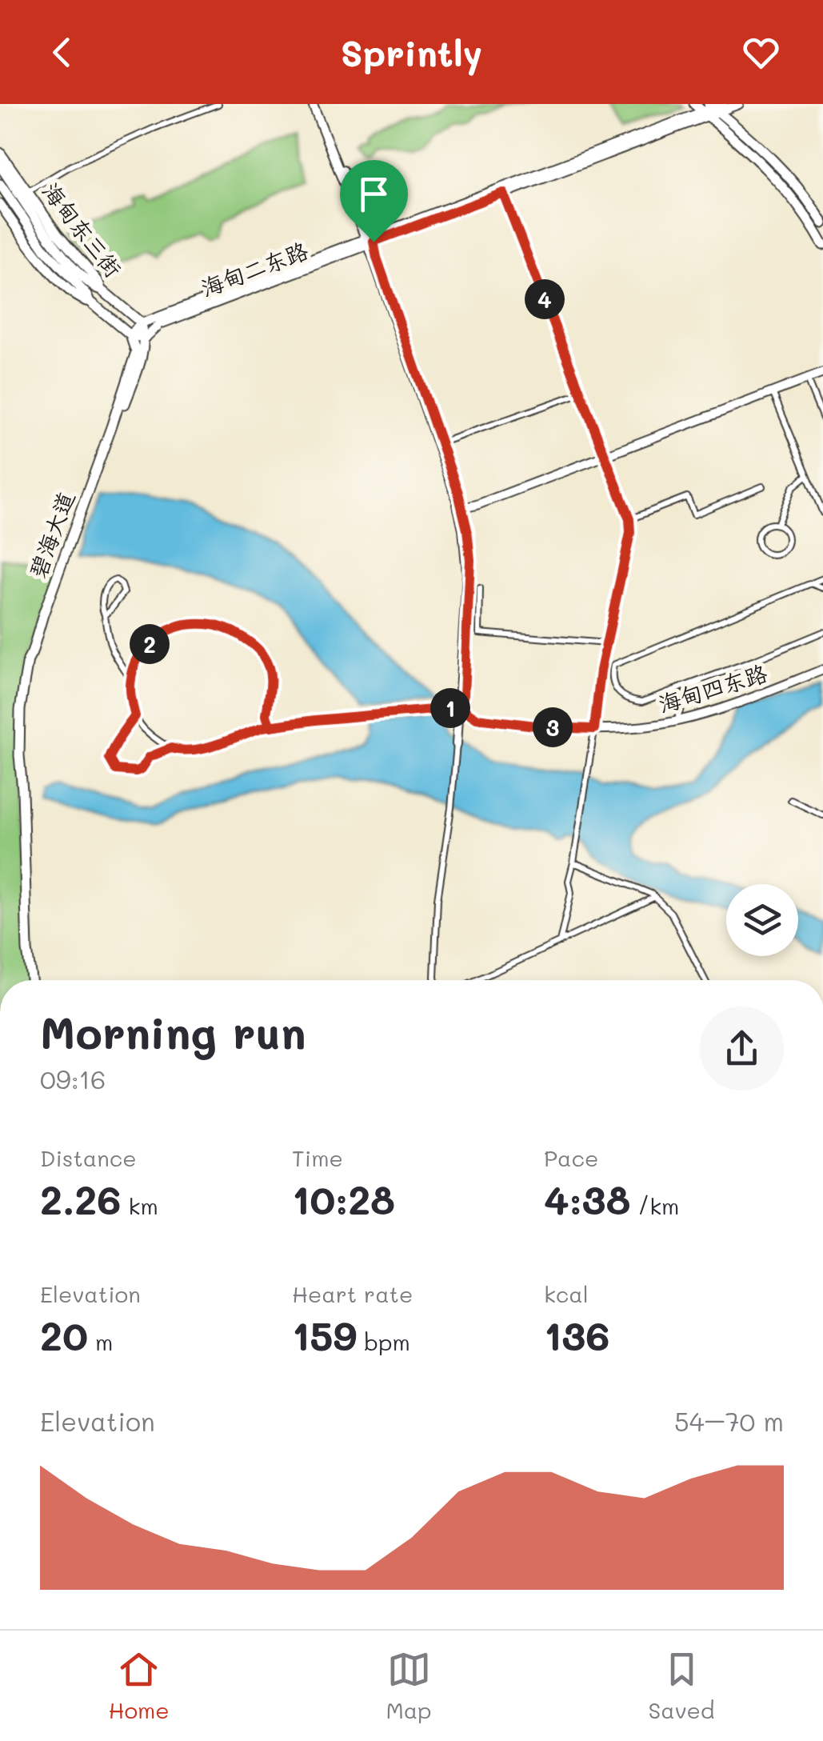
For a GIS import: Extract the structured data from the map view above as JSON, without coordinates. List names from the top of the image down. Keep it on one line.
{"streets":{"main road":["海甸东三街","海甸二东路","碧海大道","海甸四东路"]},"crossings":[["海甸东三街","海甸二东路"],["海甸东三街","碧海大道"],["海甸二东路","碧海大道"]],"page":{"header":"Sprintly","pins":["4","2","1","3"],"heading":["Morning run","09:16"],"stats":[["Distance","2.26 km"],["Time","10:28"],["Pace","4:38 /km"],["Elevation","20 m"],["Heart rate","159 bpm"],["kcal","136"]],"chart":["Elevation","54–70 m"],"tabs":["Home","Map","Saved"]}}
